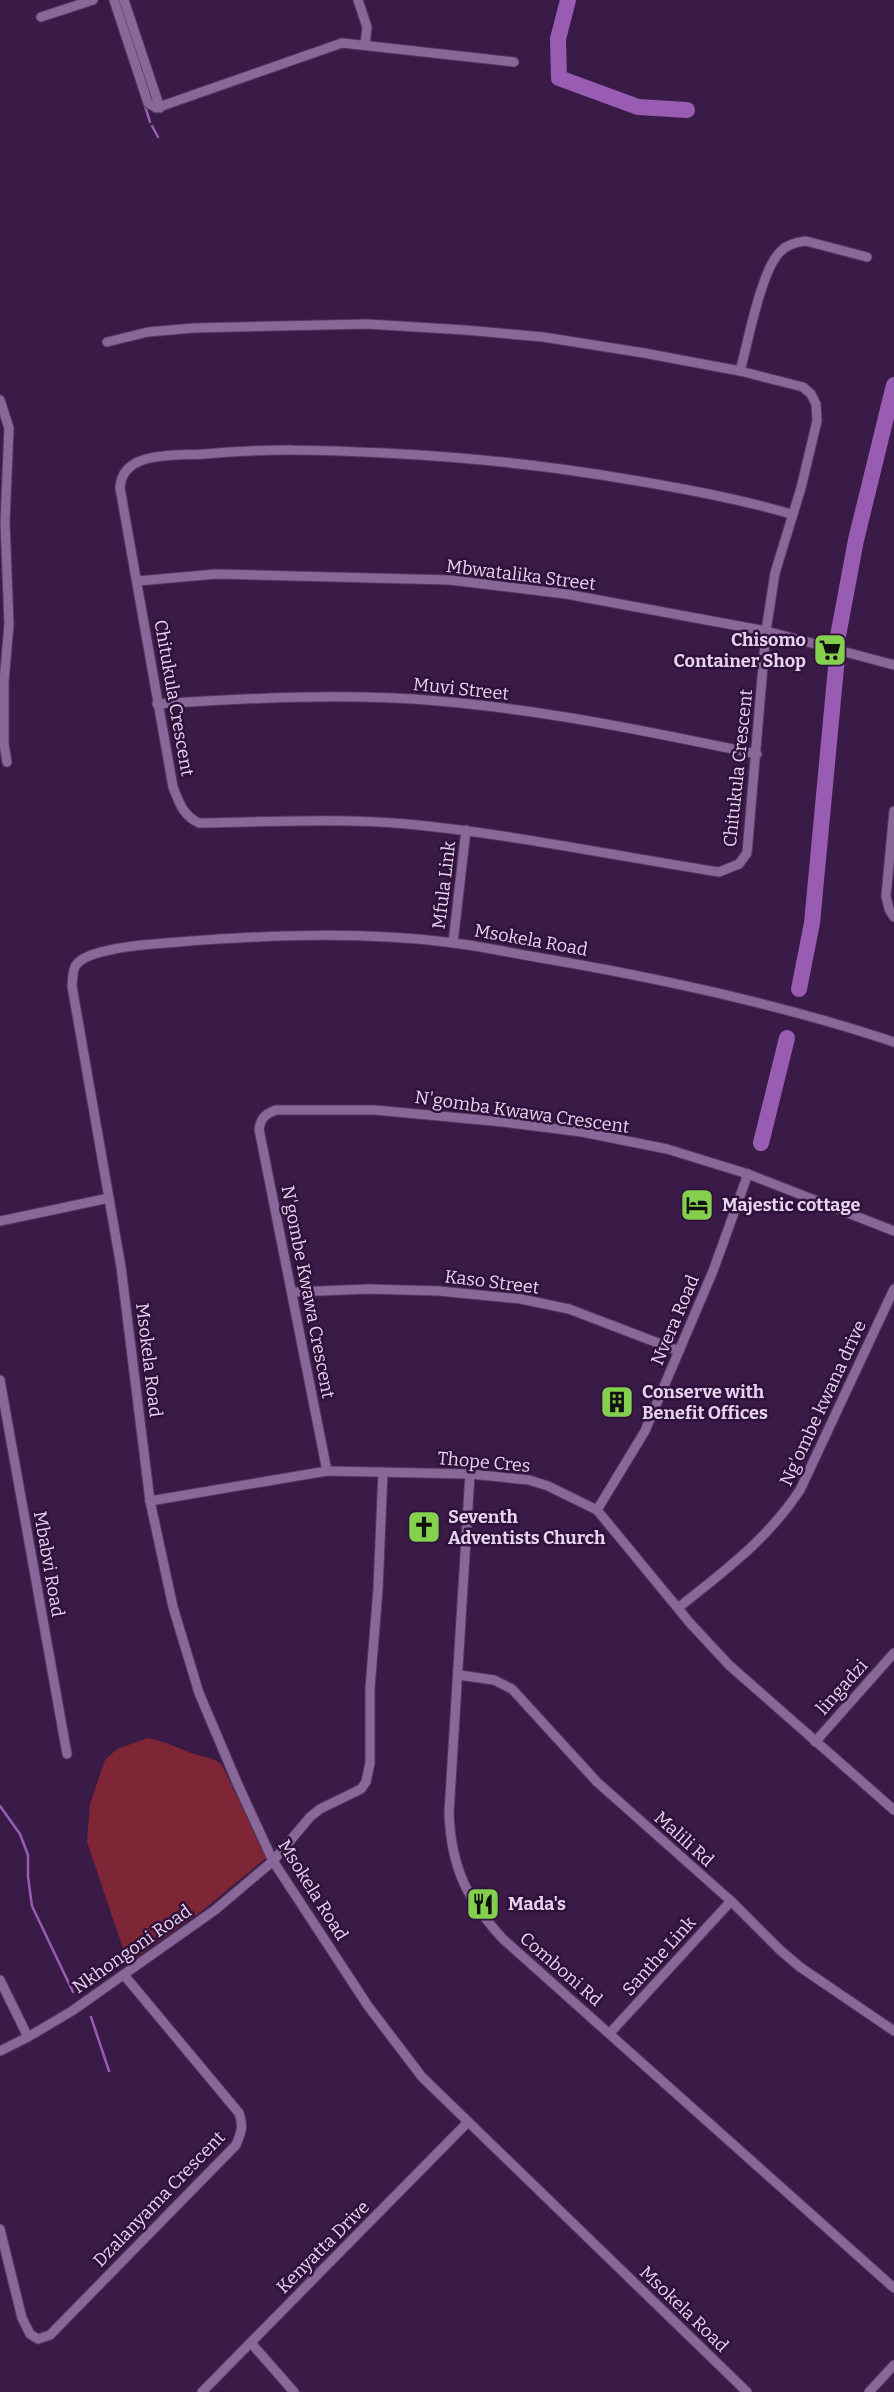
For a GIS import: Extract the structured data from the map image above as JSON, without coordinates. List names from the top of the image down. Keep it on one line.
{"streets":{"street":["Mbwatalika Street","Muvi Street","Chitukula Crescent","Mfula Link","Msokela Road","N'gomba Kwawa Crescent","Kaso Street","N'gombe Kwawa Crescent","Nvera Road","Ng'ombe kwana drive","Thope Cres","Mbabvi Road","lingadzi","Malili Rd","Nkhongoni Road","Santhe Link","Comboni Rd","Dzalanyama Crescent","Kenyatta Drive"]},"crossings":[["Mbwatalika Street","Chitukula Crescent"],["Muvi Street","Chitukula Crescent"],["Chitukula Crescent","Mfula Link"],["Mfula Link","Msokela Road"],["Msokela Road","Thope Cres"],["Msokela Road","Nkhongoni Road"],["Msokela Road","Kenyatta Drive"],["N'gomba Kwawa Crescent","N'gombe Kwawa Crescent"],["N'gomba Kwawa Crescent","Nvera Road"],["Kaso Street","N'gombe Kwawa Crescent"],["Kaso Street","Nvera Road"],["N'gombe Kwawa Crescent","Thope Cres"],["Nvera Road","Thope Cres"],["Ng'ombe kwana drive","Thope Cres"],["Thope Cres","lingadzi"],["Thope Cres","Nkhongoni Road"],["Thope Cres","Comboni Rd"],["Malili Rd","Santhe Link"],["Malili Rd","Comboni Rd"],["Nkhongoni Road","Dzalanyama Crescent"],["Santhe Link","Comboni Rd"]],"places":{"supermarket":["Chisomo Container Shop"],"hotel":["Majestic cottage"],"building":["Conserve with Benefit Offices"],"church":["Seventh Adventists Church"],"restaurant":["Mada's"]}}
